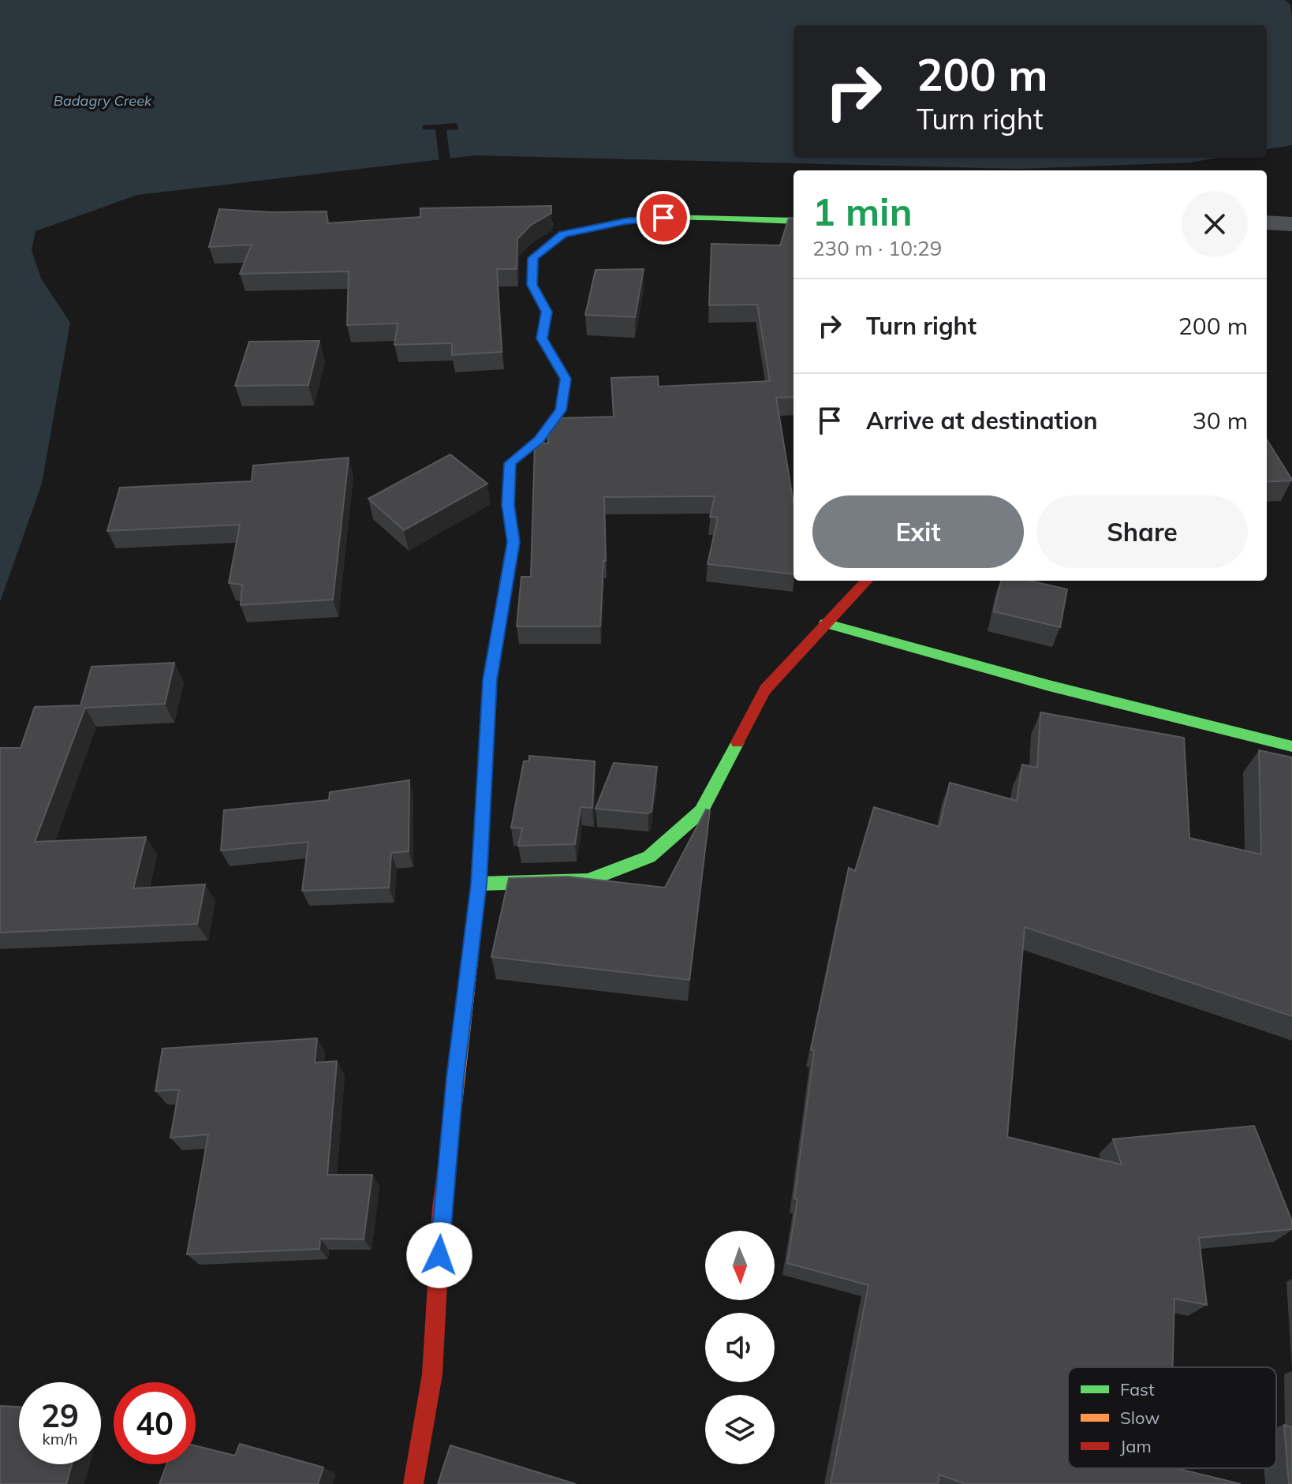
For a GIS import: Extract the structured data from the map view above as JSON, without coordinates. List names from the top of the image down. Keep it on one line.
{"water":["Badagry Creek"],"legend":["Fast","Slow","Jam"],"north":"bottom","page":{"turn":["200 m","Turn right"],"heading":["1 min","230 m · 10:29"],"list":[{"name":"Turn right","value":"200 m"},{"name":"Arrive at destination","value":"30 m"}],"buttons":["Exit","Share"],"speed":"29 km/h","limit":"40"}}
